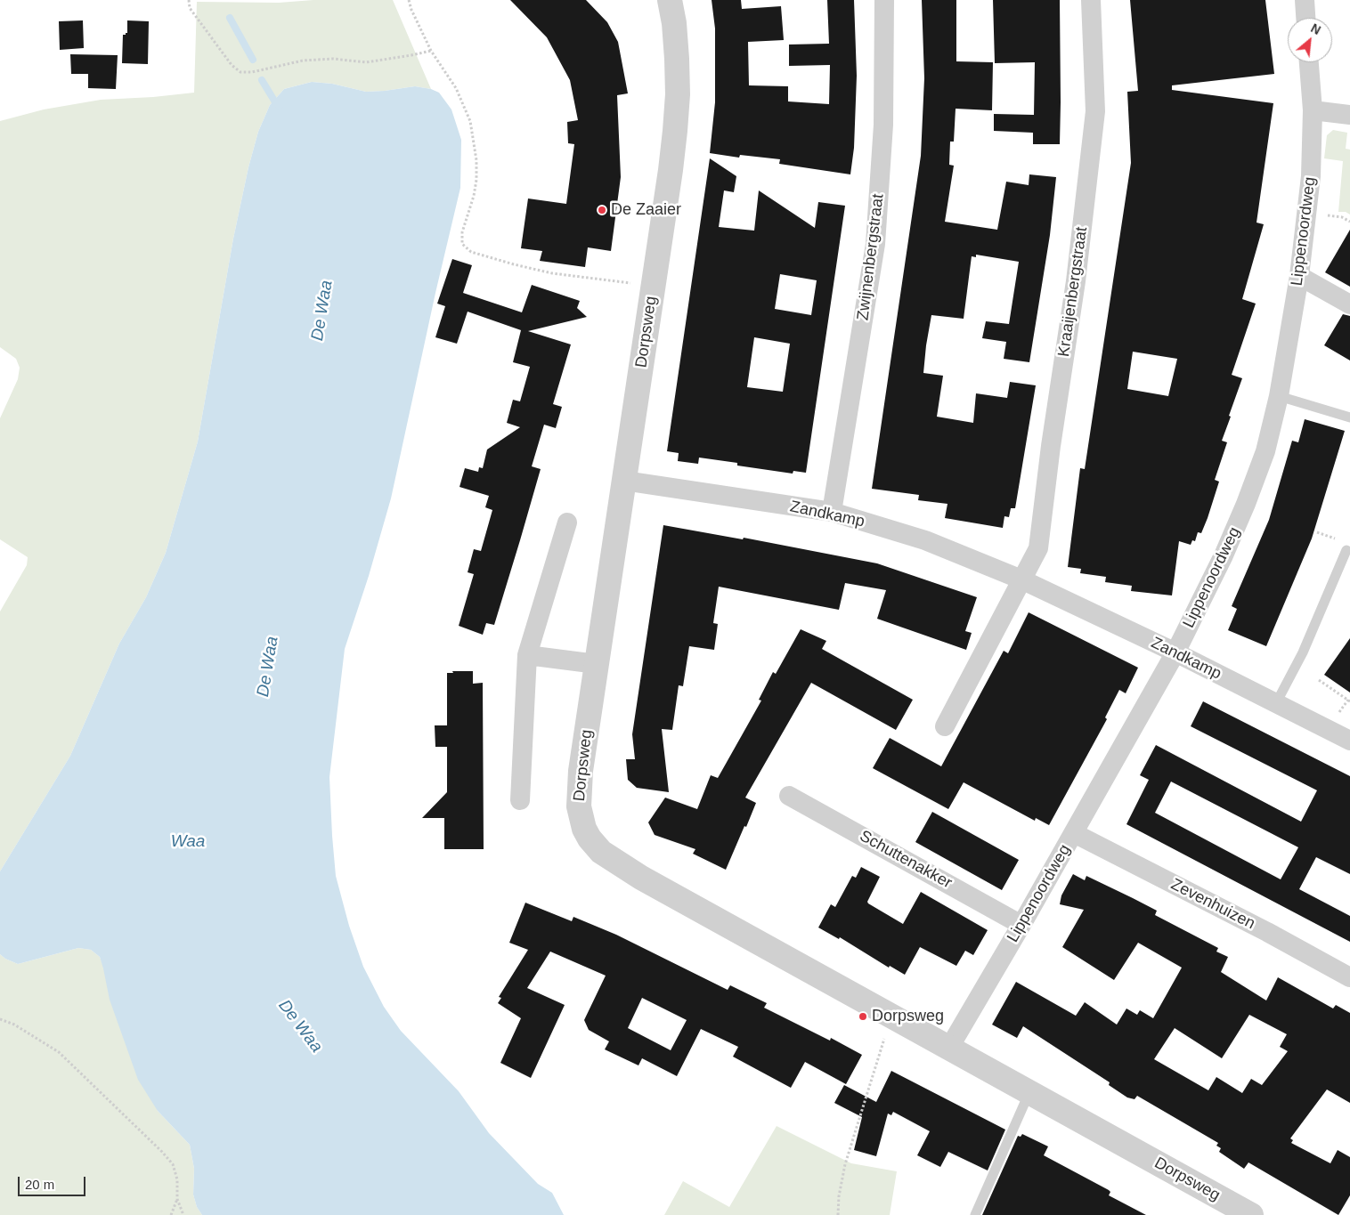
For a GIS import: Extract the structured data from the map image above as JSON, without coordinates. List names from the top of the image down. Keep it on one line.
{"streets":{"street":["Lippenoordweg","Zwijnenbergstraat","Kraaijenbergstraat","Dorpsweg","Zandkamp","Schuttenakker","Zevenhuizen"]},"crossings":[["Lippenoordweg","Dorpsweg"],["Lippenoordweg","Zandkamp"],["Lippenoordweg","Schuttenakker"],["Lippenoordweg","Zevenhuizen"],["Zwijnenbergstraat","Zandkamp"],["Kraaijenbergstraat","Zandkamp"],["Dorpsweg","Zandkamp"]],"water":["De Waa","Waa"],"places":["De Zaaier","Dorpsweg"],"scale_bar":"20 m","north":"top right"}
